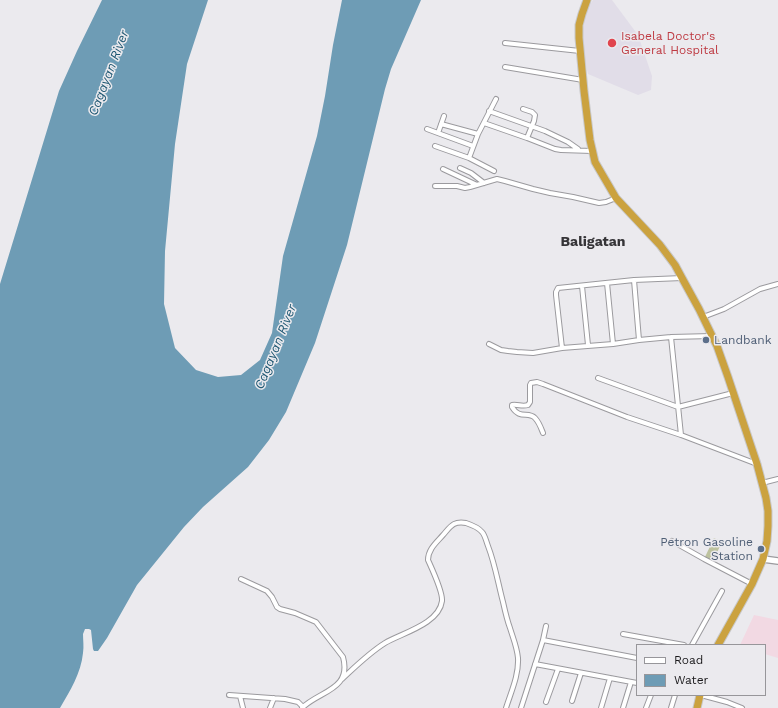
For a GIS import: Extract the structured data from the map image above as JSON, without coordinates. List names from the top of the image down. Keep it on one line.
{"districts":["Baligatan"],"water":["Cagayan River"],"places":["Isabela Doctor's General Hospital","Landbank","Petron Gasoline Station"],"legend":["Road","Water"]}
